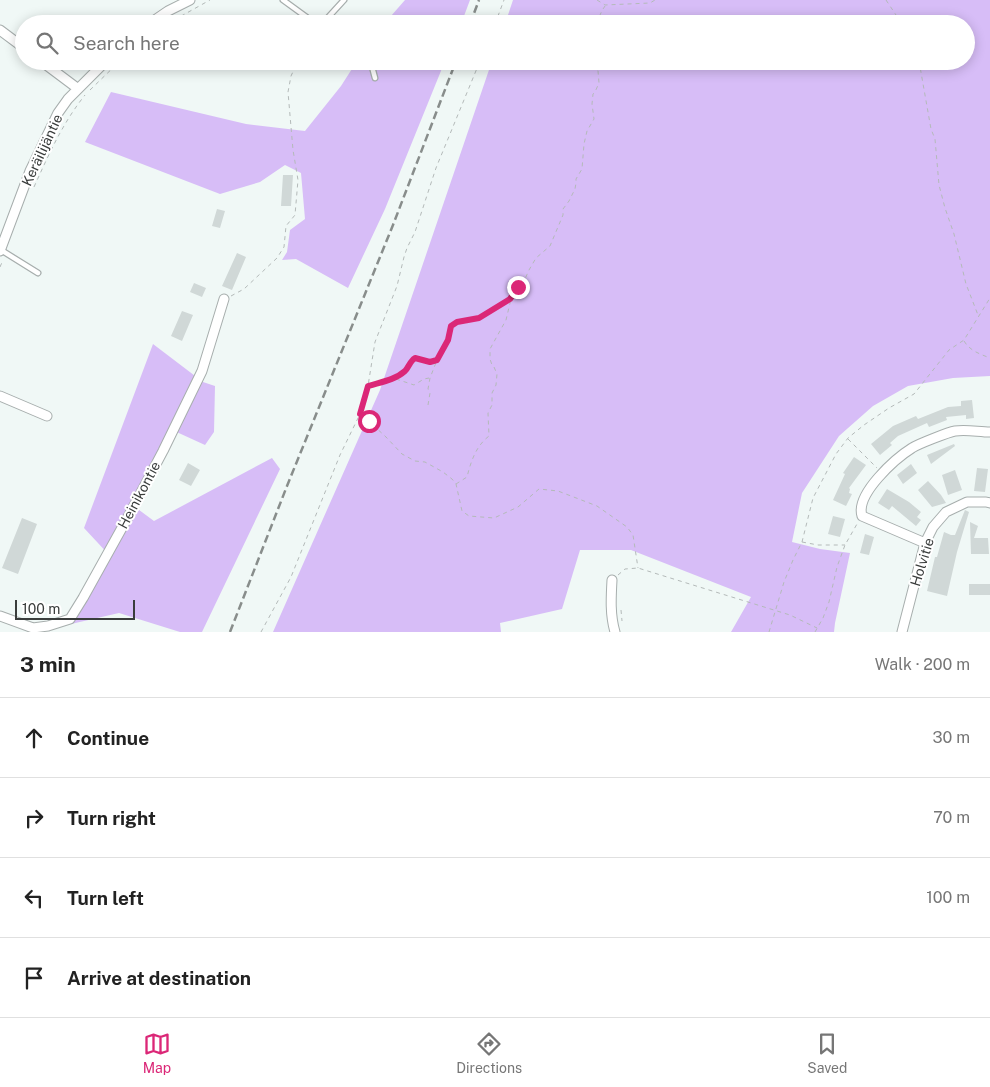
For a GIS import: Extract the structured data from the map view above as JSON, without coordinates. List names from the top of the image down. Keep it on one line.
{"streets":{"street":["Keräilijäntie","Heinikontie","Holvitie"]},"scale_bar":"100 m","page":{"search":"Search here","scale":"100 m","heading":["3 min","Walk · 200 m"],"list":[["Continue","30 m"],["Turn right","70 m"],["Turn left","100 m"],"Arrive at destination"],"nav":["Map","Directions","Saved"]}}
